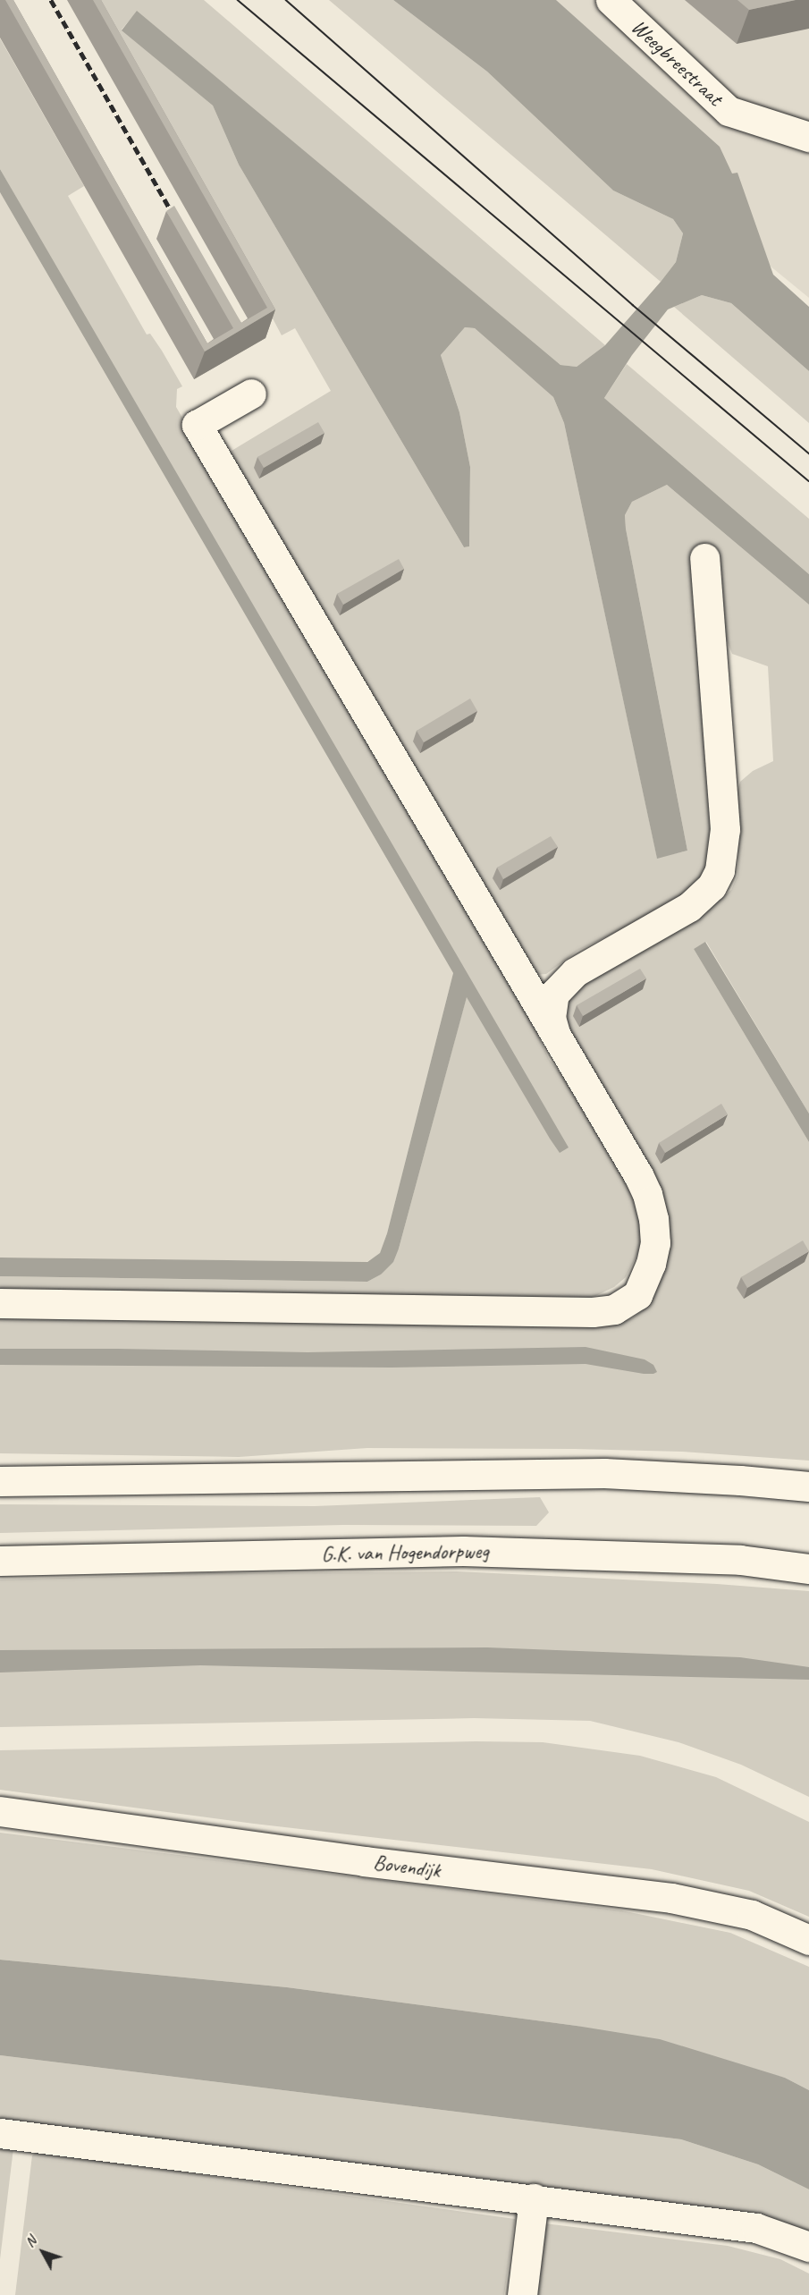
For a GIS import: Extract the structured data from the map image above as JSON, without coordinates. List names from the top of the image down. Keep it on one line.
{"streets":{"main road":["Weegbreestraat","G.K. van Hogendorpweg","Bovendijk"]},"north":"top left"}
